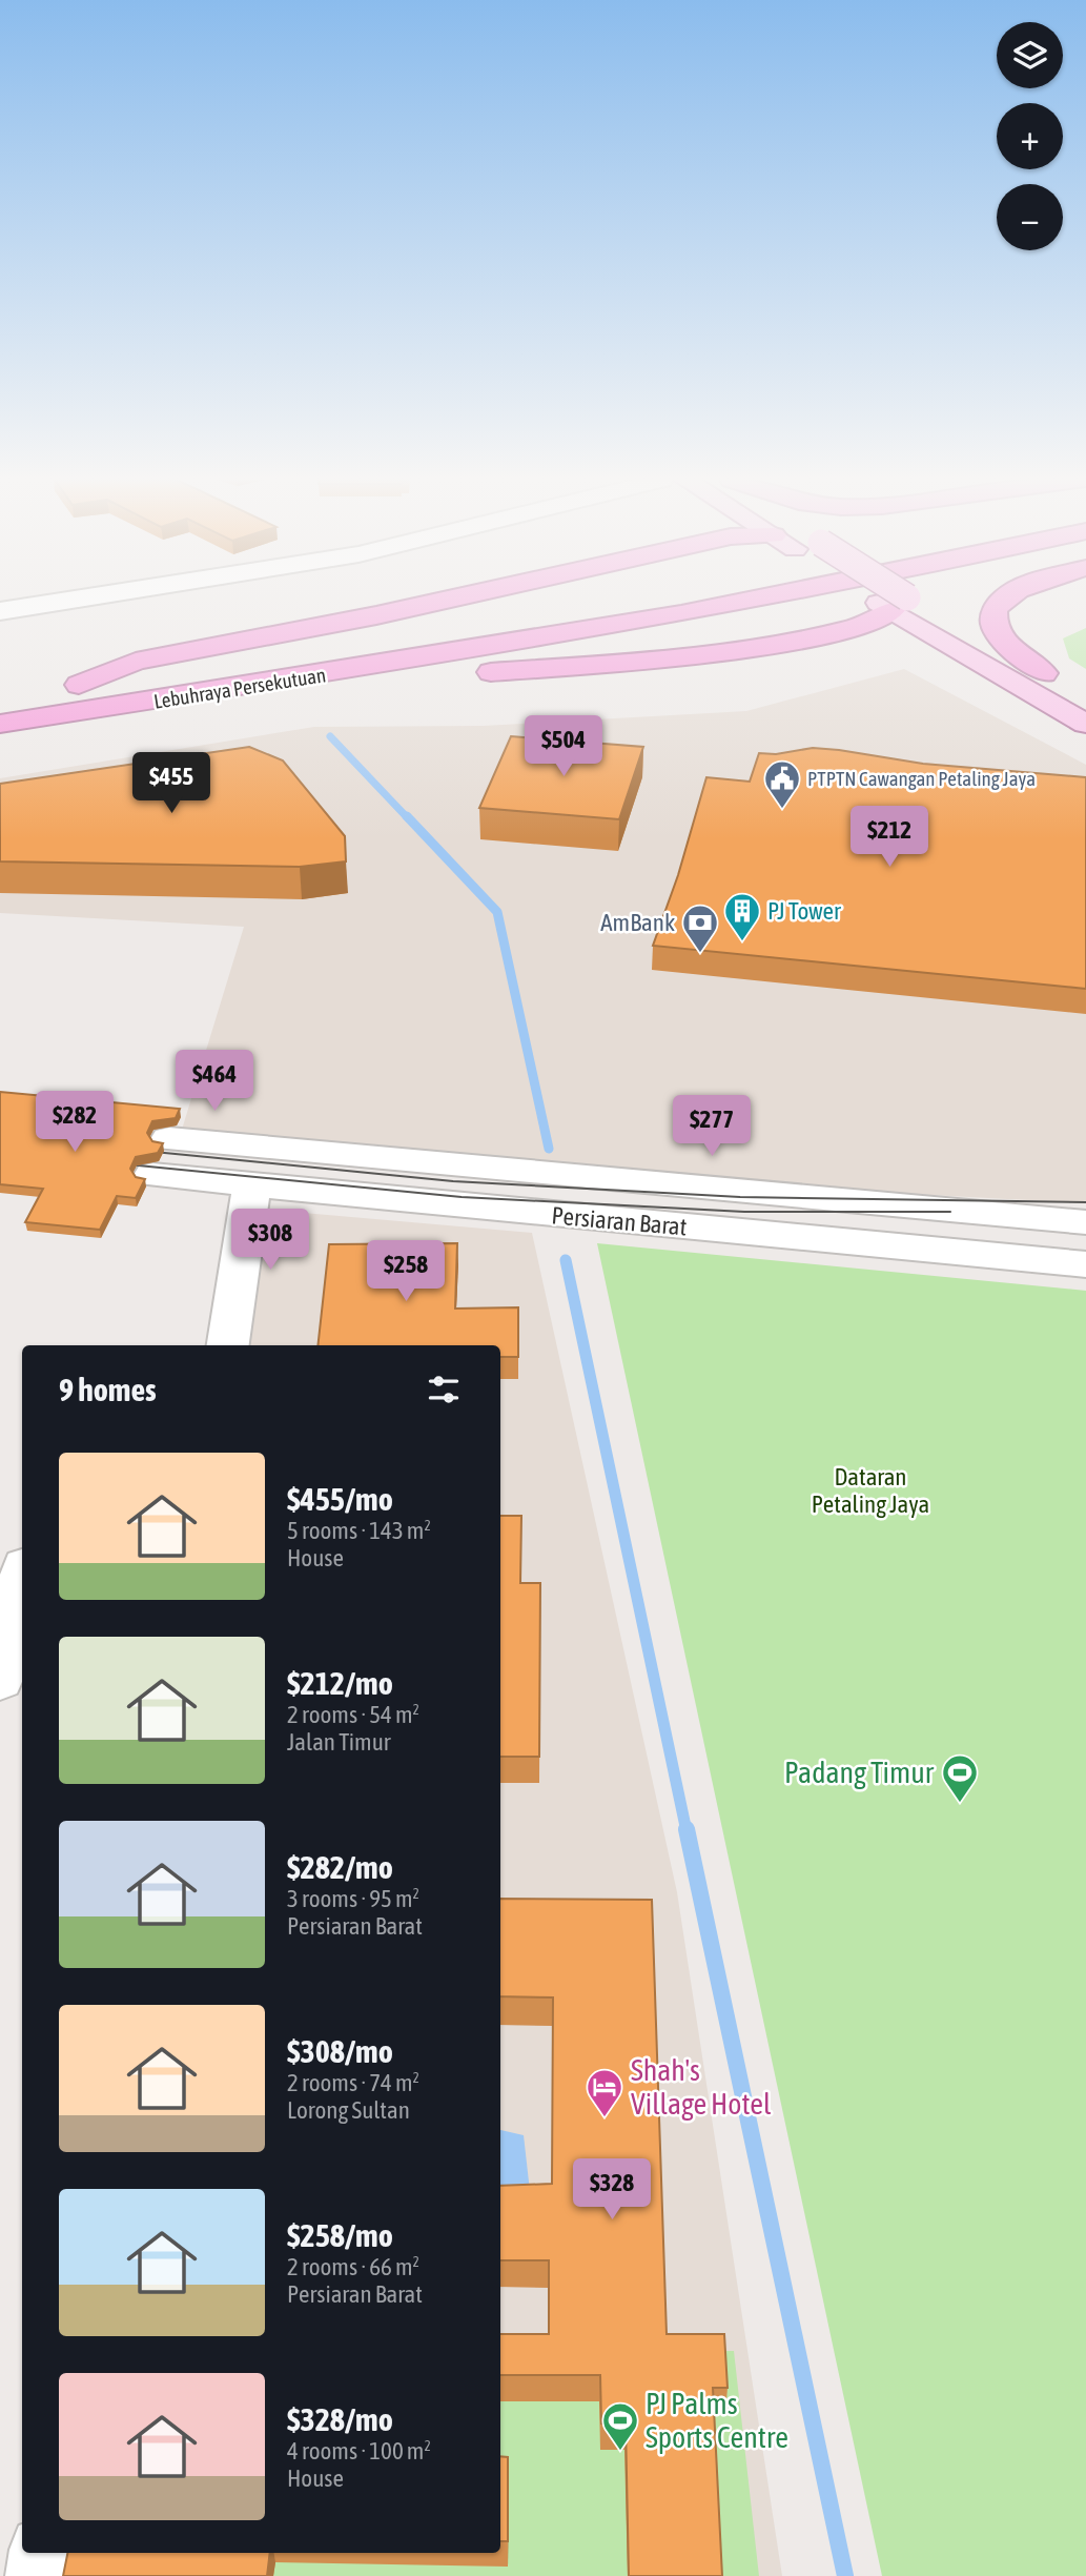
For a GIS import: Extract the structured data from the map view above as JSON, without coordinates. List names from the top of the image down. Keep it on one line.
{"streets":{"highway":["Lebuhraya Persekutuan"],"street":["Persiaran Barat"]},"parks":["Dataran Petaling Jaya"],"places":{"public building":["PTPTN Cawangan Petaling Jaya"],"building":["PJ Tower"],"bank":["AmBank"],"sports":["Padang Timur","PJ Palms Sports Centre"],"hotel":["Shah's Village Hotel"]},"page":{"map_buttons":["+","−"],"price":["$504","$455","$212","$464","$282","$277","$308","$258","$328"],"heading":"9 homes","list":[{"name":"$455/mo","note":"5 rooms · 143 m² · House"},{"name":"$212/mo","note":"2 rooms · 54 m² · Jalan Timur"},{"name":"$282/mo","note":"3 rooms · 95 m² · Persiaran Barat"},{"name":"$308/mo","note":"2 rooms · 74 m² · Lorong Sultan"},{"name":"$258/mo","note":"2 rooms · 66 m² · Persiaran Barat"},{"name":"$328/mo","note":"4 rooms · 100 m² · House"}]}}
